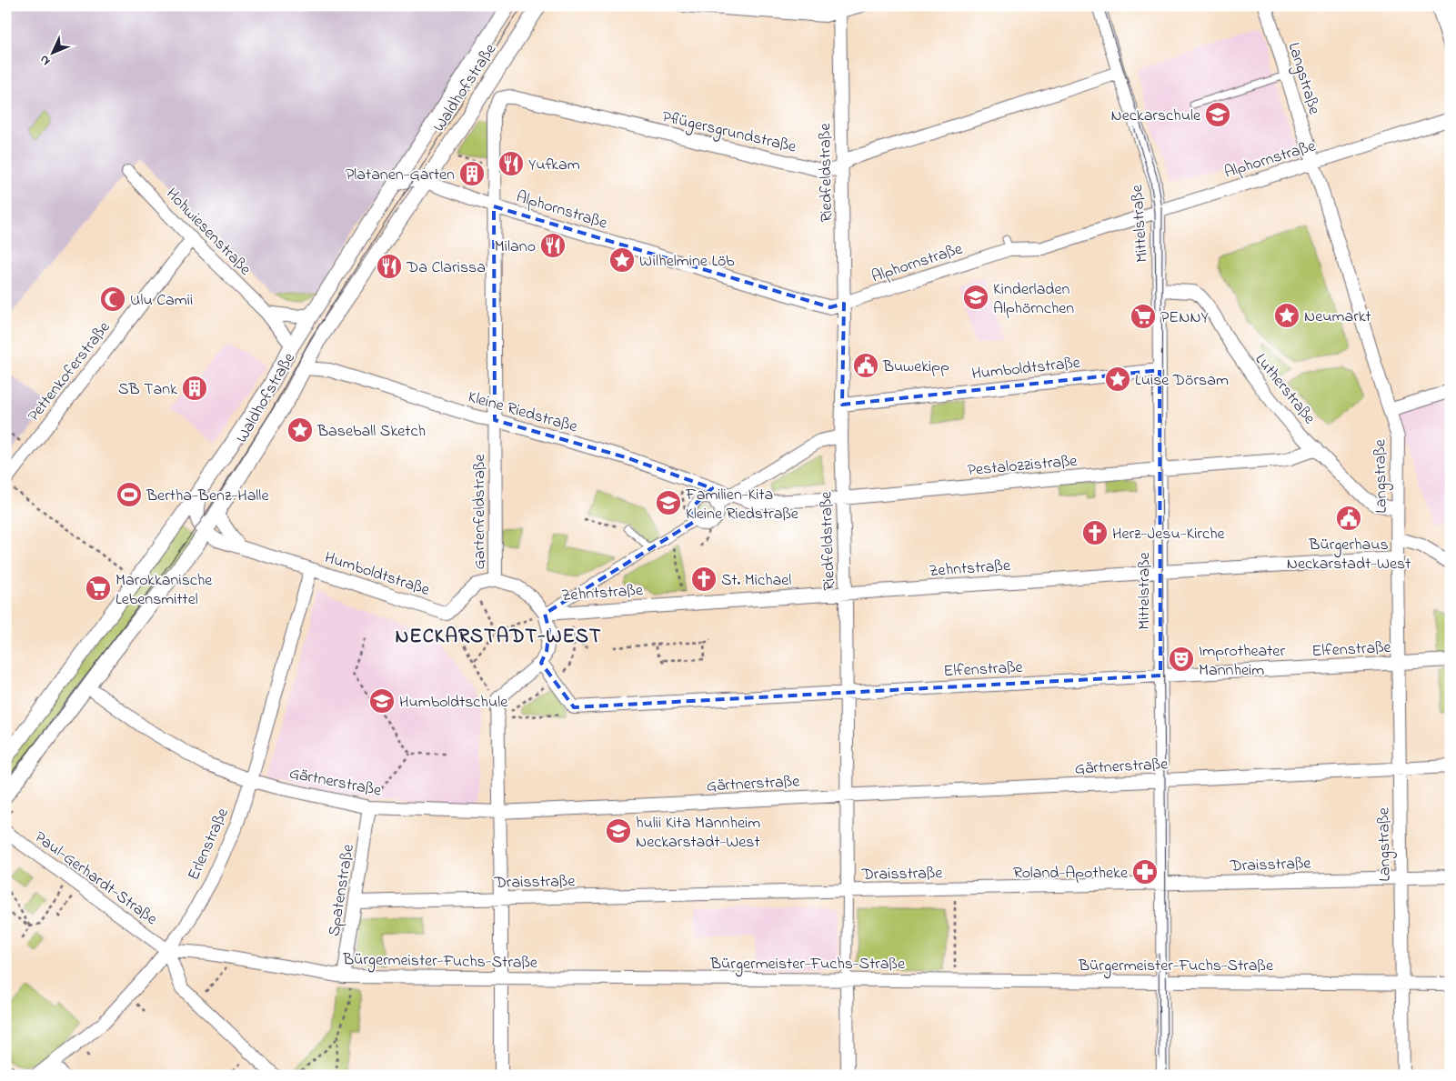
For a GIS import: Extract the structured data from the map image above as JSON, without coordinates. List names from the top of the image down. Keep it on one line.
{"streets":{"street":["Langstraße","Waldhofstraße","Pflügersgrundstraße","Alphornstraße","Riedfeldstraße","Mittelstraße","Hohwiesenstraße","Humboldtstraße","Pettenkoferstraße","Lutherstraße","Kleine Riedstraße","Pestalozzistraße","Gartenfeldstraße","Zehntstraße","Elfenstraße","Gärtnerstraße","Erlenstraße","Draisstraße","Paul-Gerhardt-Straße","Spatenstraße","Bürgermeister-Fuchs-Straße"]},"crossings":[["Langstraße","Alphornstraße"],["Langstraße","Lutherstraße"],["Langstraße","Zehntstraße"],["Langstraße","Elfenstraße"],["Langstraße","Gärtnerstraße"],["Langstraße","Draisstraße"],["Langstraße","Bürgermeister-Fuchs-Straße"],["Waldhofstraße","Alphornstraße"],["Waldhofstraße","Hohwiesenstraße"],["Waldhofstraße","Humboldtstraße"],["Waldhofstraße","Kleine Riedstraße"],["Waldhofstraße","Gärtnerstraße"],["Pflügersgrundstraße","Riedfeldstraße"],["Pflügersgrundstraße","Mittelstraße"],["Pflügersgrundstraße","Gartenfeldstraße"],["Alphornstraße","Riedfeldstraße"],["Alphornstraße","Mittelstraße"],["Alphornstraße","Gartenfeldstraße"],["Riedfeldstraße","Humboldtstraße"],["Riedfeldstraße","Pestalozzistraße"],["Riedfeldstraße","Zehntstraße"],["Riedfeldstraße","Elfenstraße"],["Riedfeldstraße","Gärtnerstraße"],["Riedfeldstraße","Draisstraße"],["Riedfeldstraße","Bürgermeister-Fuchs-Straße"],["Mittelstraße","Humboldtstraße"],["Mittelstraße","Lutherstraße"],["Mittelstraße","Pestalozzistraße"],["Mittelstraße","Zehntstraße"],["Mittelstraße","Elfenstraße"],["Mittelstraße","Gärtnerstraße"],["Mittelstraße","Draisstraße"],["Mittelstraße","Bürgermeister-Fuchs-Straße"],["Hohwiesenstraße","Pettenkoferstraße"],["Humboldtstraße","Erlenstraße"],["Lutherstraße","Pestalozzistraße"],["Kleine Riedstraße","Pestalozzistraße"],["Kleine Riedstraße","Gartenfeldstraße"],["Gartenfeldstraße","Zehntstraße"],["Gärtnerstraße","Erlenstraße"],["Gärtnerstraße","Spatenstraße"],["Erlenstraße","Paul-Gerhardt-Straße"],["Erlenstraße","Bürgermeister-Fuchs-Straße"],["Draisstraße","Spatenstraße"],["Paul-Gerhardt-Straße","Bürgermeister-Fuchs-Straße"],["Spatenstraße","Bürgermeister-Fuchs-Straße"]],"districts":["NECKARSTADT-WEST"],"places":{"school or university":["Neckarschule","Kinderladen Alphörnchen","Familien-Kita Kleine Riedstraße","Humboldtschule","hulii Kita Mannheim Neckarstadt-West"],"restaurant":["Yufkam","Milano","Da Clarissa"],"building":["Platanen-Garten","SB Tank"],"place":["Wilhelmine Löb","Neumarkt","Luise Dörsam","Baseball Sketch"],"mosque":["Ulu Camii"],"supermarket":["PENNY","Marokkanische Lebensmittel"],"public building":["Buwekipp","Bürgerhaus Neckarstadt-West"],"sports":["Bertha-Benz-Halle"],"church":["Herz-Jesu-Kirche","St. Michael"],"theatre":["Improtheater Mannheim"],"pharmacy":["Roland-Apotheke"]},"north":"bottom left"}
